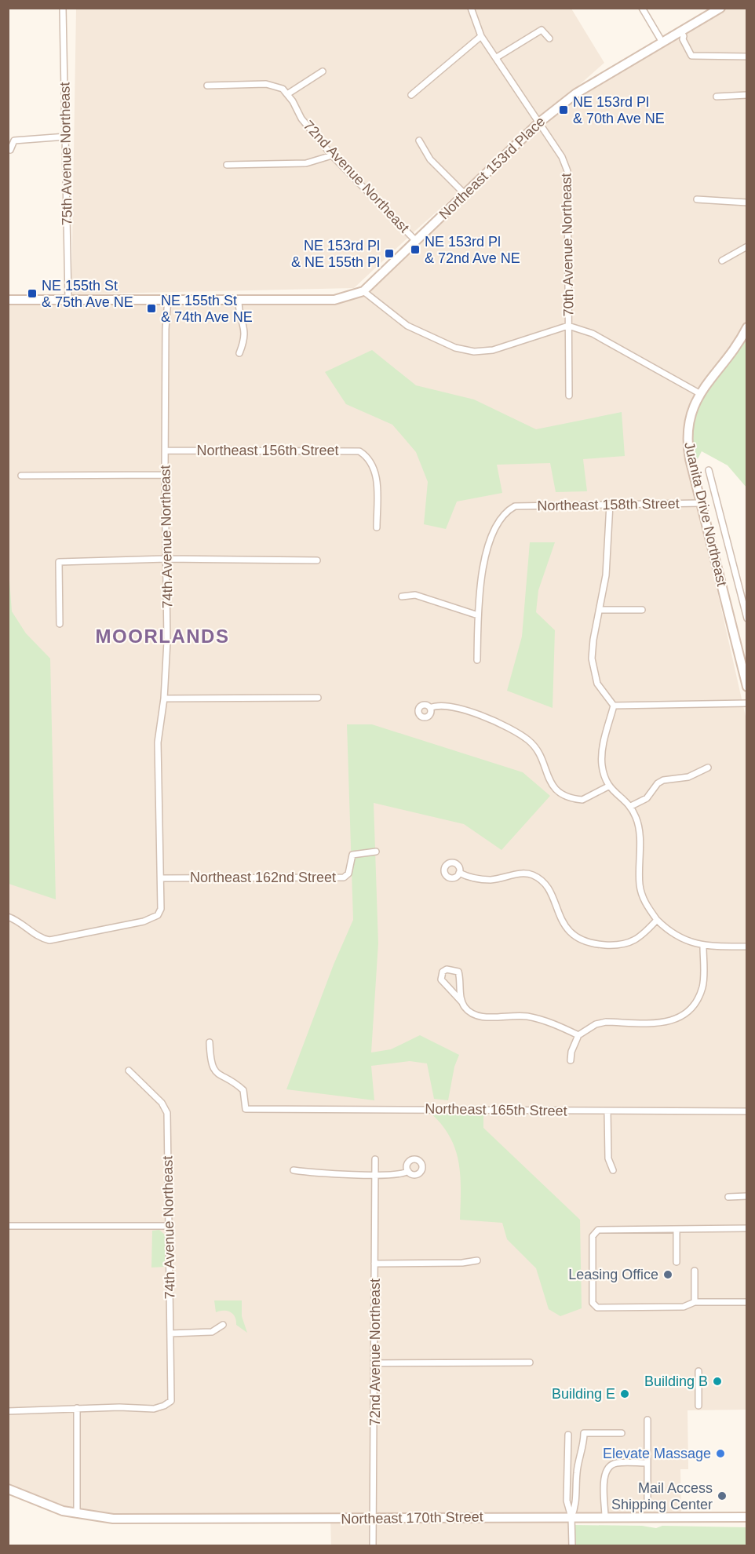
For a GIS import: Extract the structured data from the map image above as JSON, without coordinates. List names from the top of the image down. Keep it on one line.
{"streets":{"main road":["Northeast 153rd Place","Juanita Drive Northeast","Northeast 170th Street"],"street":["75th Avenue Northeast","72nd Avenue Northeast","70th Avenue Northeast","Northeast 156th Street","Northeast 158th Street","74th Avenue Northeast","Northeast 162nd Street","Northeast 165th Street"]},"crossings":[["Northeast 153rd Place","72nd Avenue Northeast"],["Northeast 153rd Place","70th Avenue Northeast"],["72nd Avenue Northeast","Northeast 170th Street"],["Northeast 156th Street","74th Avenue Northeast"],["Northeast 158th Street","Juanita Drive Northeast"],["74th Avenue Northeast","Northeast 162nd Street"]],"districts":["MOORLANDS"],"places":{"transit":["NE 153rd Pl & 70th Ave NE","NE 153rd Pl & 72nd Ave NE","NE 153rd Pl & NE 155th Pl","NE 155th St & 75th Ave NE","NE 155th St & 74th Ave NE"],"other":["Leasing Office","Building B","Building E","Elevate Massage","Mail Access Shipping Center"]}}
